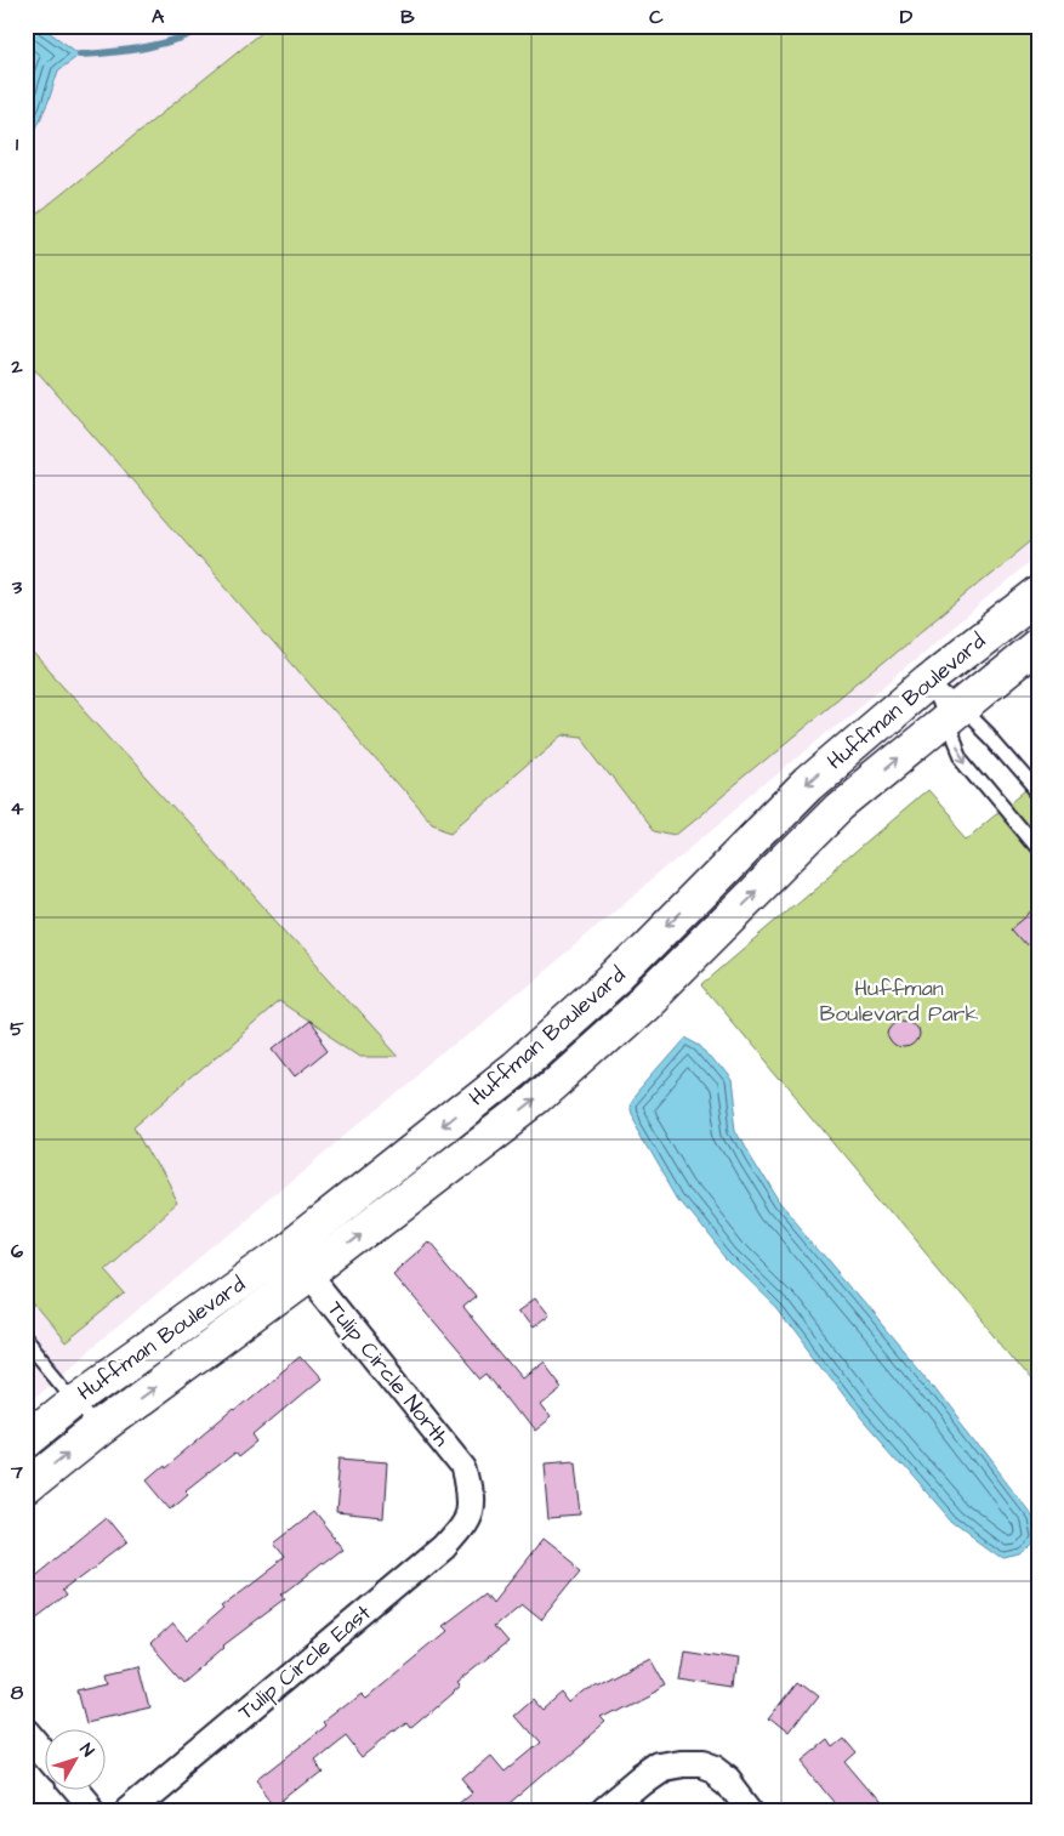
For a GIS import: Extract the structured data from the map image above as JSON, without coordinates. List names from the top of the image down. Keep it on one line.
{"streets":{"street":["Huffman Boulevard","Tulip Circle North","Tulip Circle East"]},"crossings":[["Huffman Boulevard","Tulip Circle North"],["Tulip Circle North","Tulip Circle East"]],"parks":["Huffman Boulevard Park"],"north":"top right","grid":{"columns":["A","B","C","D"],"rows":["1","2","3","4","5","6","7","8"]}}
